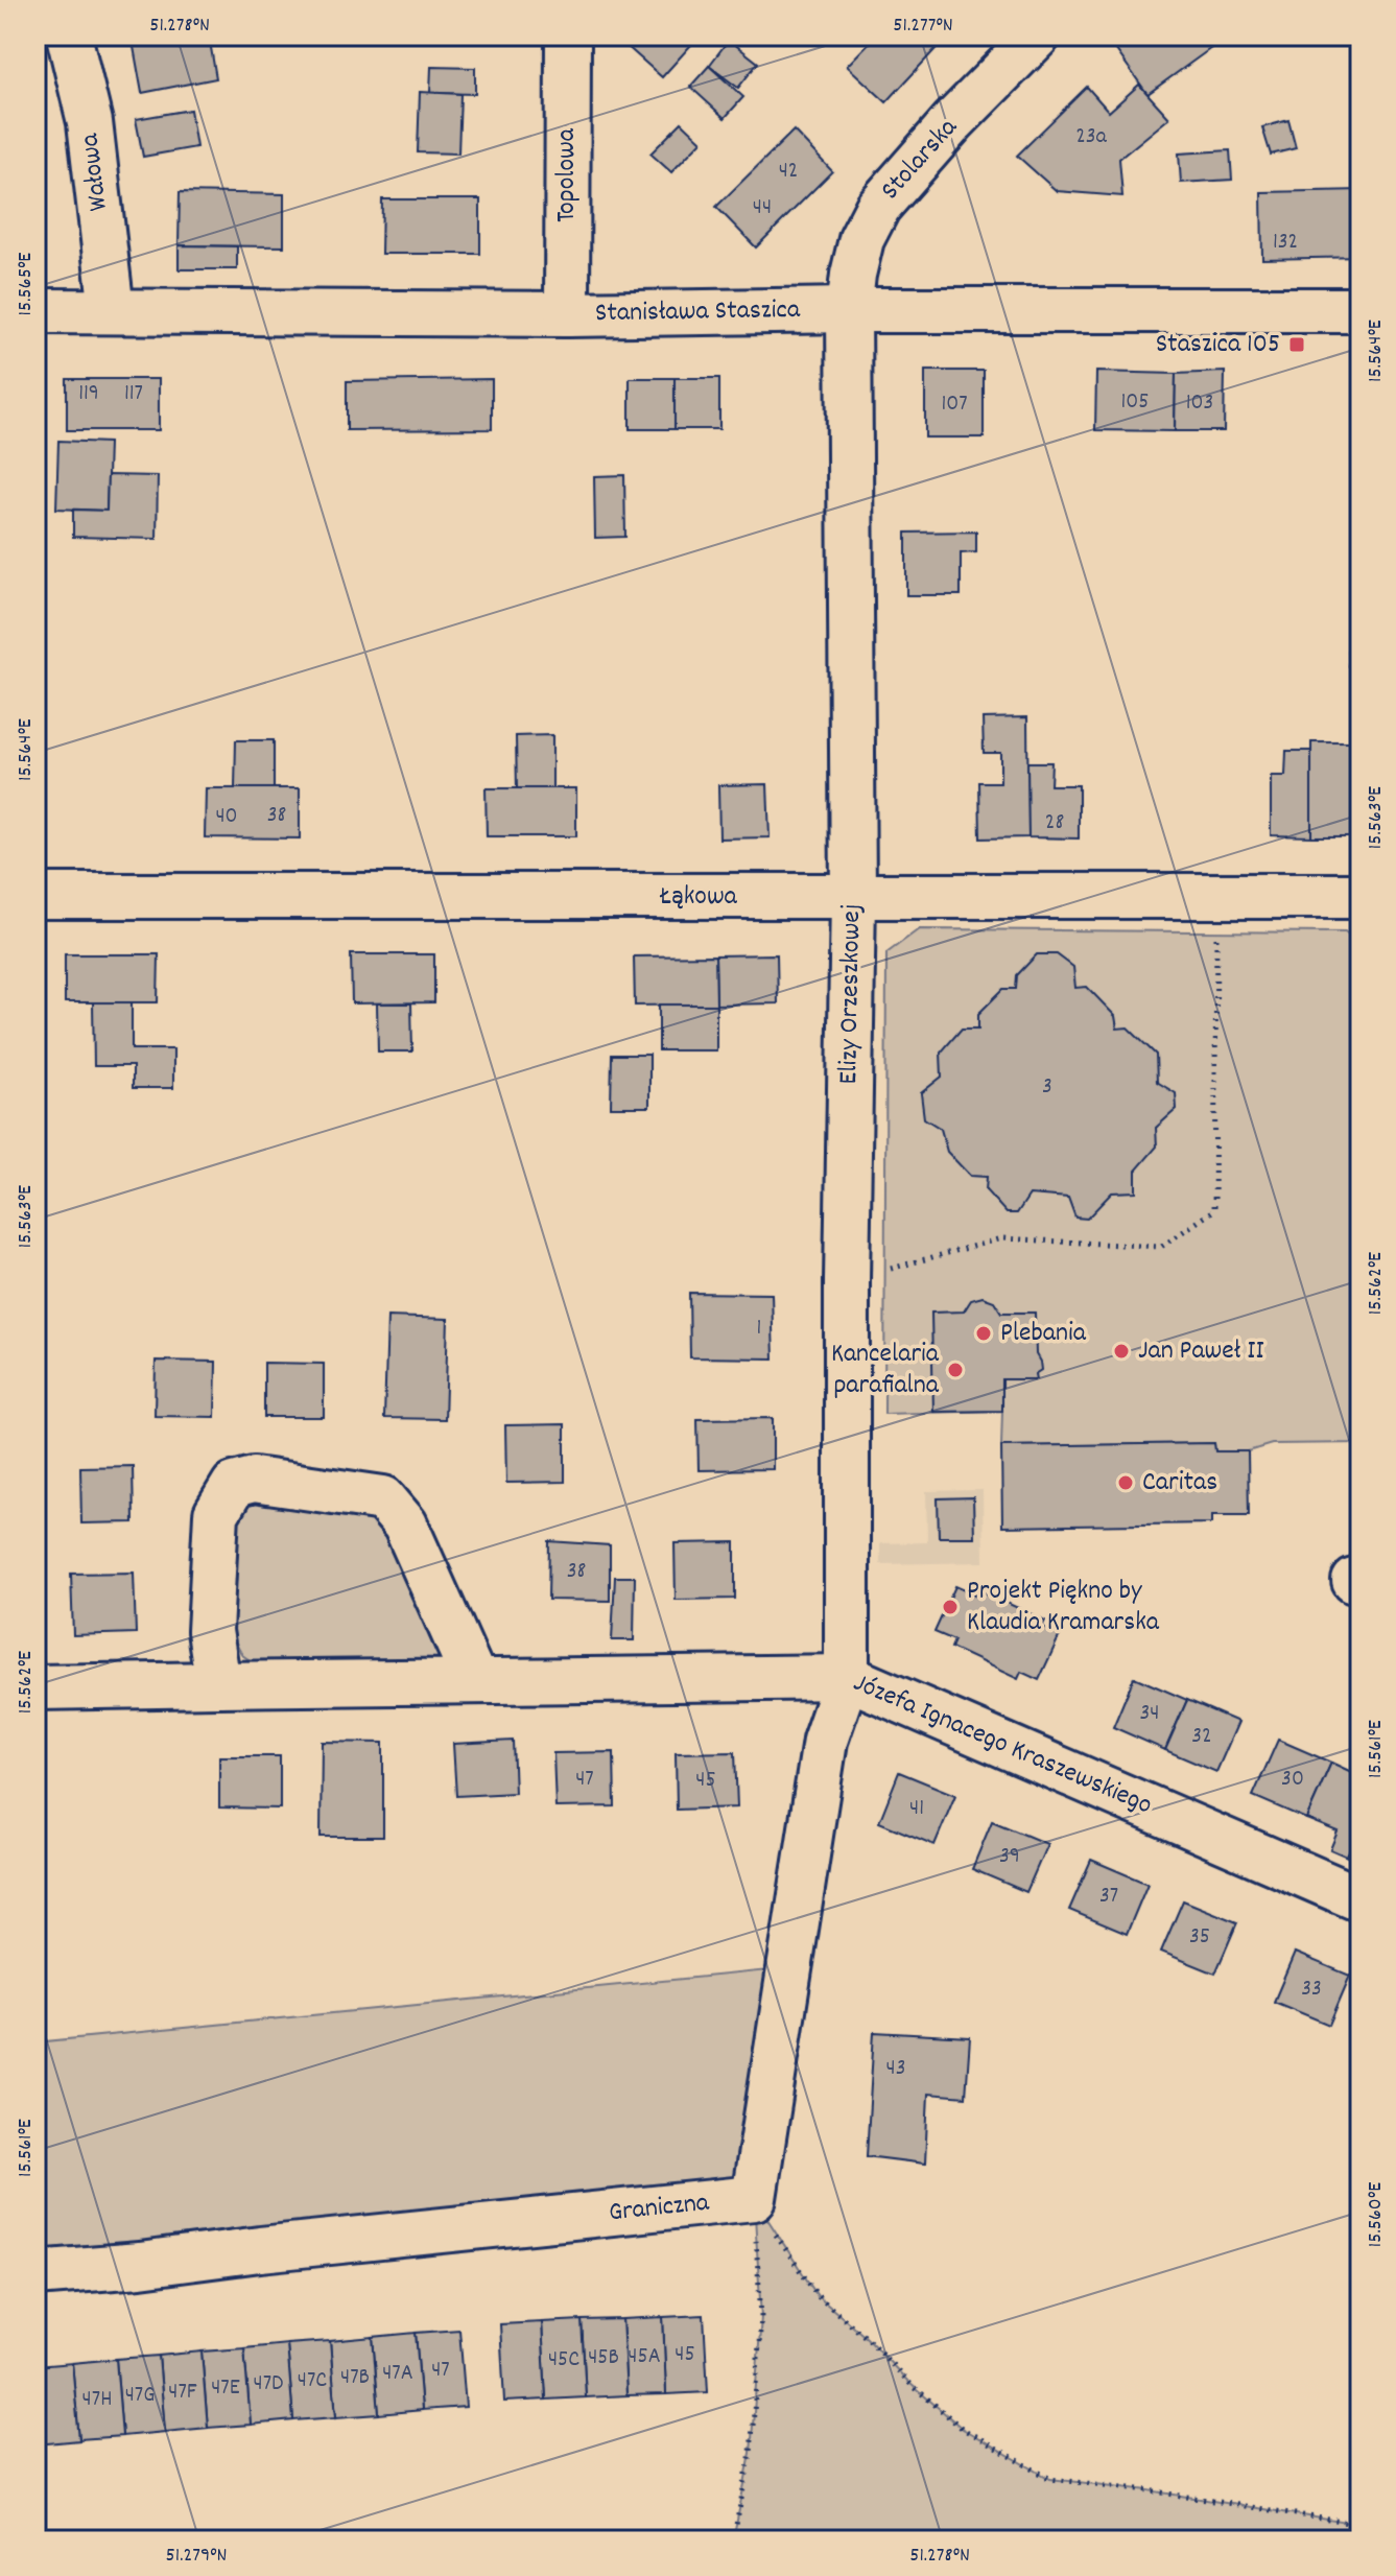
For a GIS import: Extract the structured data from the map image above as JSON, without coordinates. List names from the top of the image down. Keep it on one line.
{"streets":{"street":["Stolarska","Wałowa","Topolowa","Stanisława Staszica","Łąkowa","Elizy Orzeszkowej","Józefa Ignacego Kraszewskiego","Graniczna"]},"crossings":[["Stolarska","Stanisława Staszica"],["Stolarska","Elizy Orzeszkowej"],["Wałowa","Stanisława Staszica"],["Topolowa","Stanisława Staszica"],["Stanisława Staszica","Elizy Orzeszkowej"],["Łąkowa","Elizy Orzeszkowej"],["Elizy Orzeszkowej","Józefa Ignacego Kraszewskiego"]],"places":{"transit":["Staszica 105"],"other":["Plebania","Jan Paweł II","Kancelaria parafialna","Caritas","Projekt Piękno by Klaudia Kramarska"]},"house_numbers":["23a","42","44","132","119","117","105","103","107","38","40","28","3","1","38","34","32","47","30","45","41","39","37","35","33","43","45","45A","45B","45C","47","47A","47B","47C","47D","47E","47F","47G","47H"],"coordinates":["51.278°N","51.277°N","15.565°E","15.564°E","15.563°E","15.562°E","15.561°E","15.560°E","51.279°N"]}
